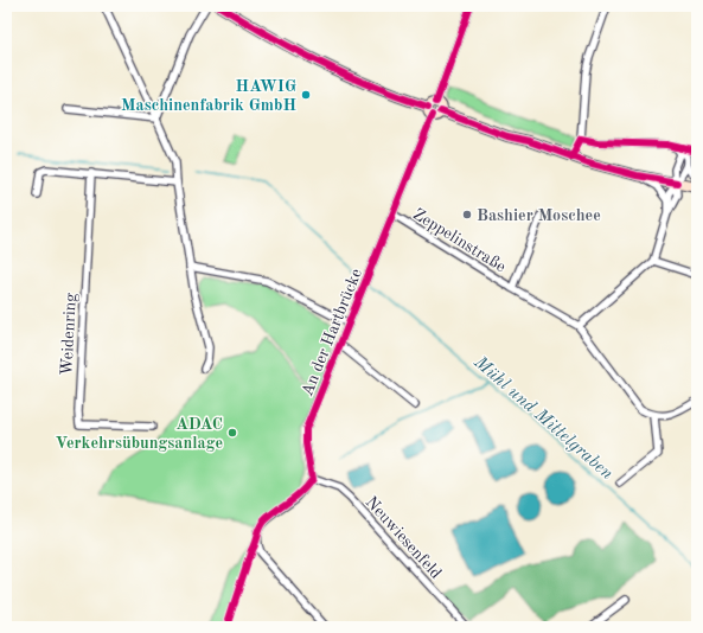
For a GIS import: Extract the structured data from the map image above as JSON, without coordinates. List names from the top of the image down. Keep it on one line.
{"streets":{"street":["Zeppelinstraße","An der Hartbrücke","Weidenring","Neuwiesenfeld"]},"crossings":[["Zeppelinstraße","An der Hartbrücke"],["An der Hartbrücke","Neuwiesenfeld"]],"water":["Mühl und Mittelgraben"],"places":["HAWIG Maschinenfabrik GmbH","Bashier Moschee","ADAC Verkehrsübungsanlage"]}
